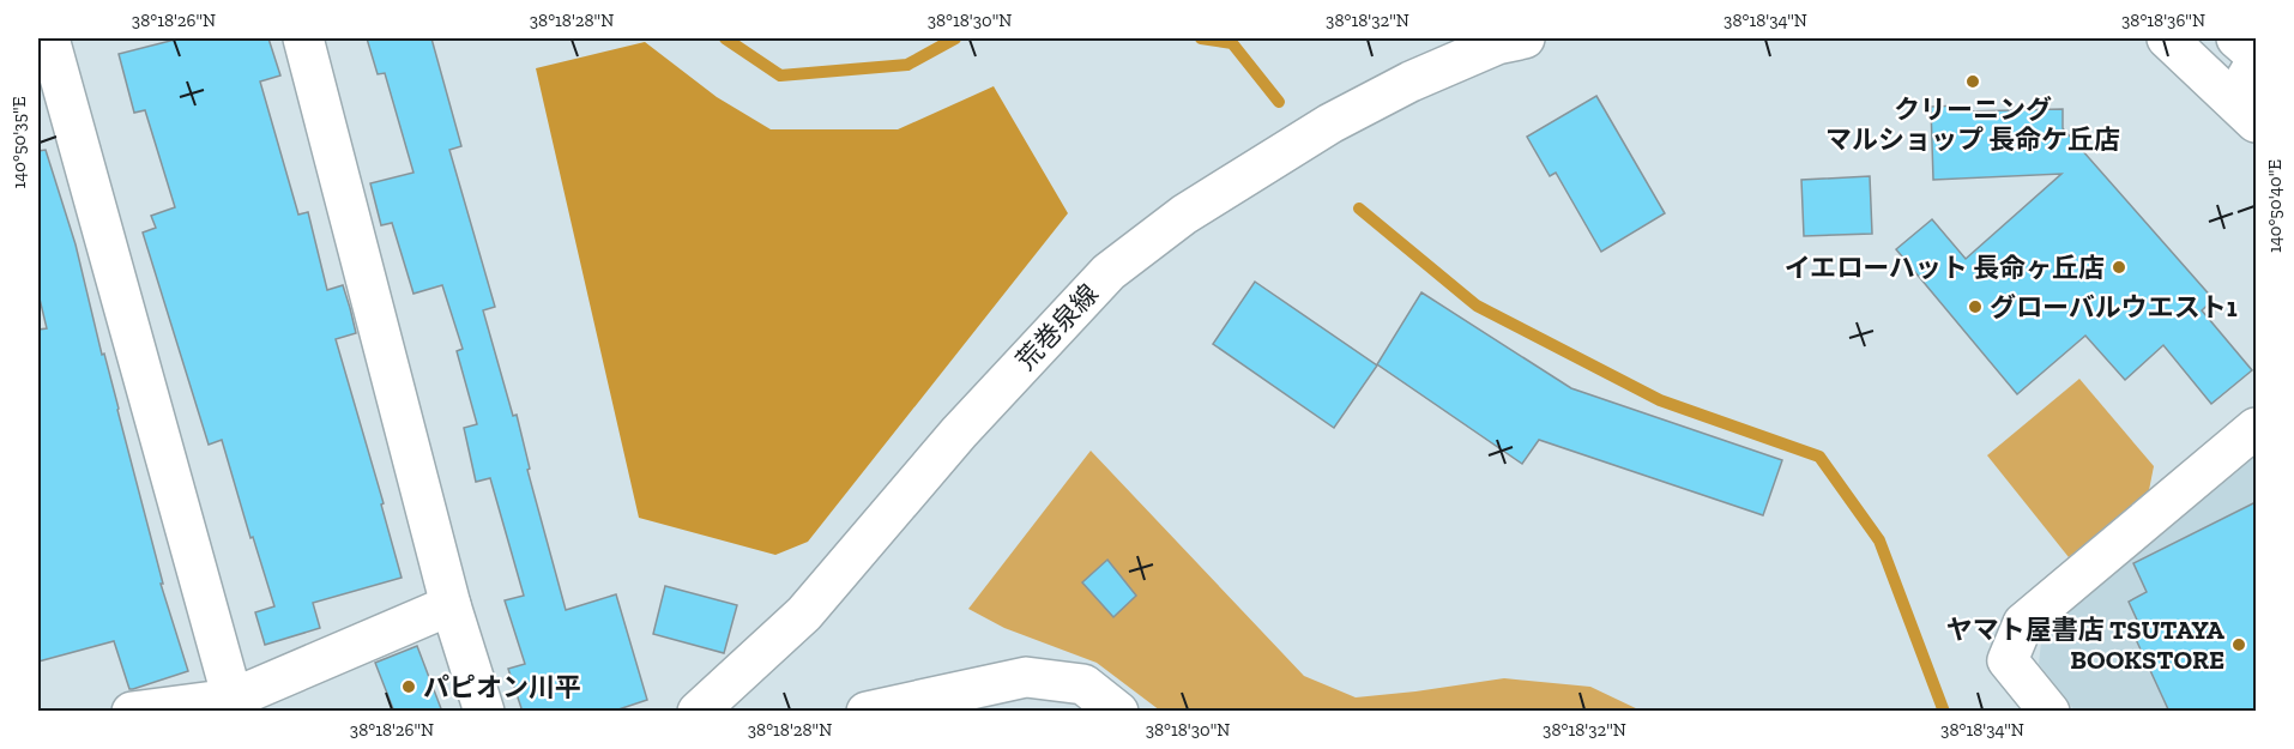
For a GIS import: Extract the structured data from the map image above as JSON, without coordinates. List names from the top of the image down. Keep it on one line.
{"streets":{"street":["荒巻泉線"]},"places":["クリーニング マルショップ 長命ケ丘店","イエローハット 長命ヶ丘店","グローバルウエスト1","ヤマト屋書店 TSUTAYA BOOKSTORE","パピオン川平"],"coordinates":["38°18'26\"N","38°18'28\"N","38°18'30\"N","38°18'32\"N","38°18'34\"N","38°18'36\"N","140°50'35\"E","140°50'40\"E"]}
